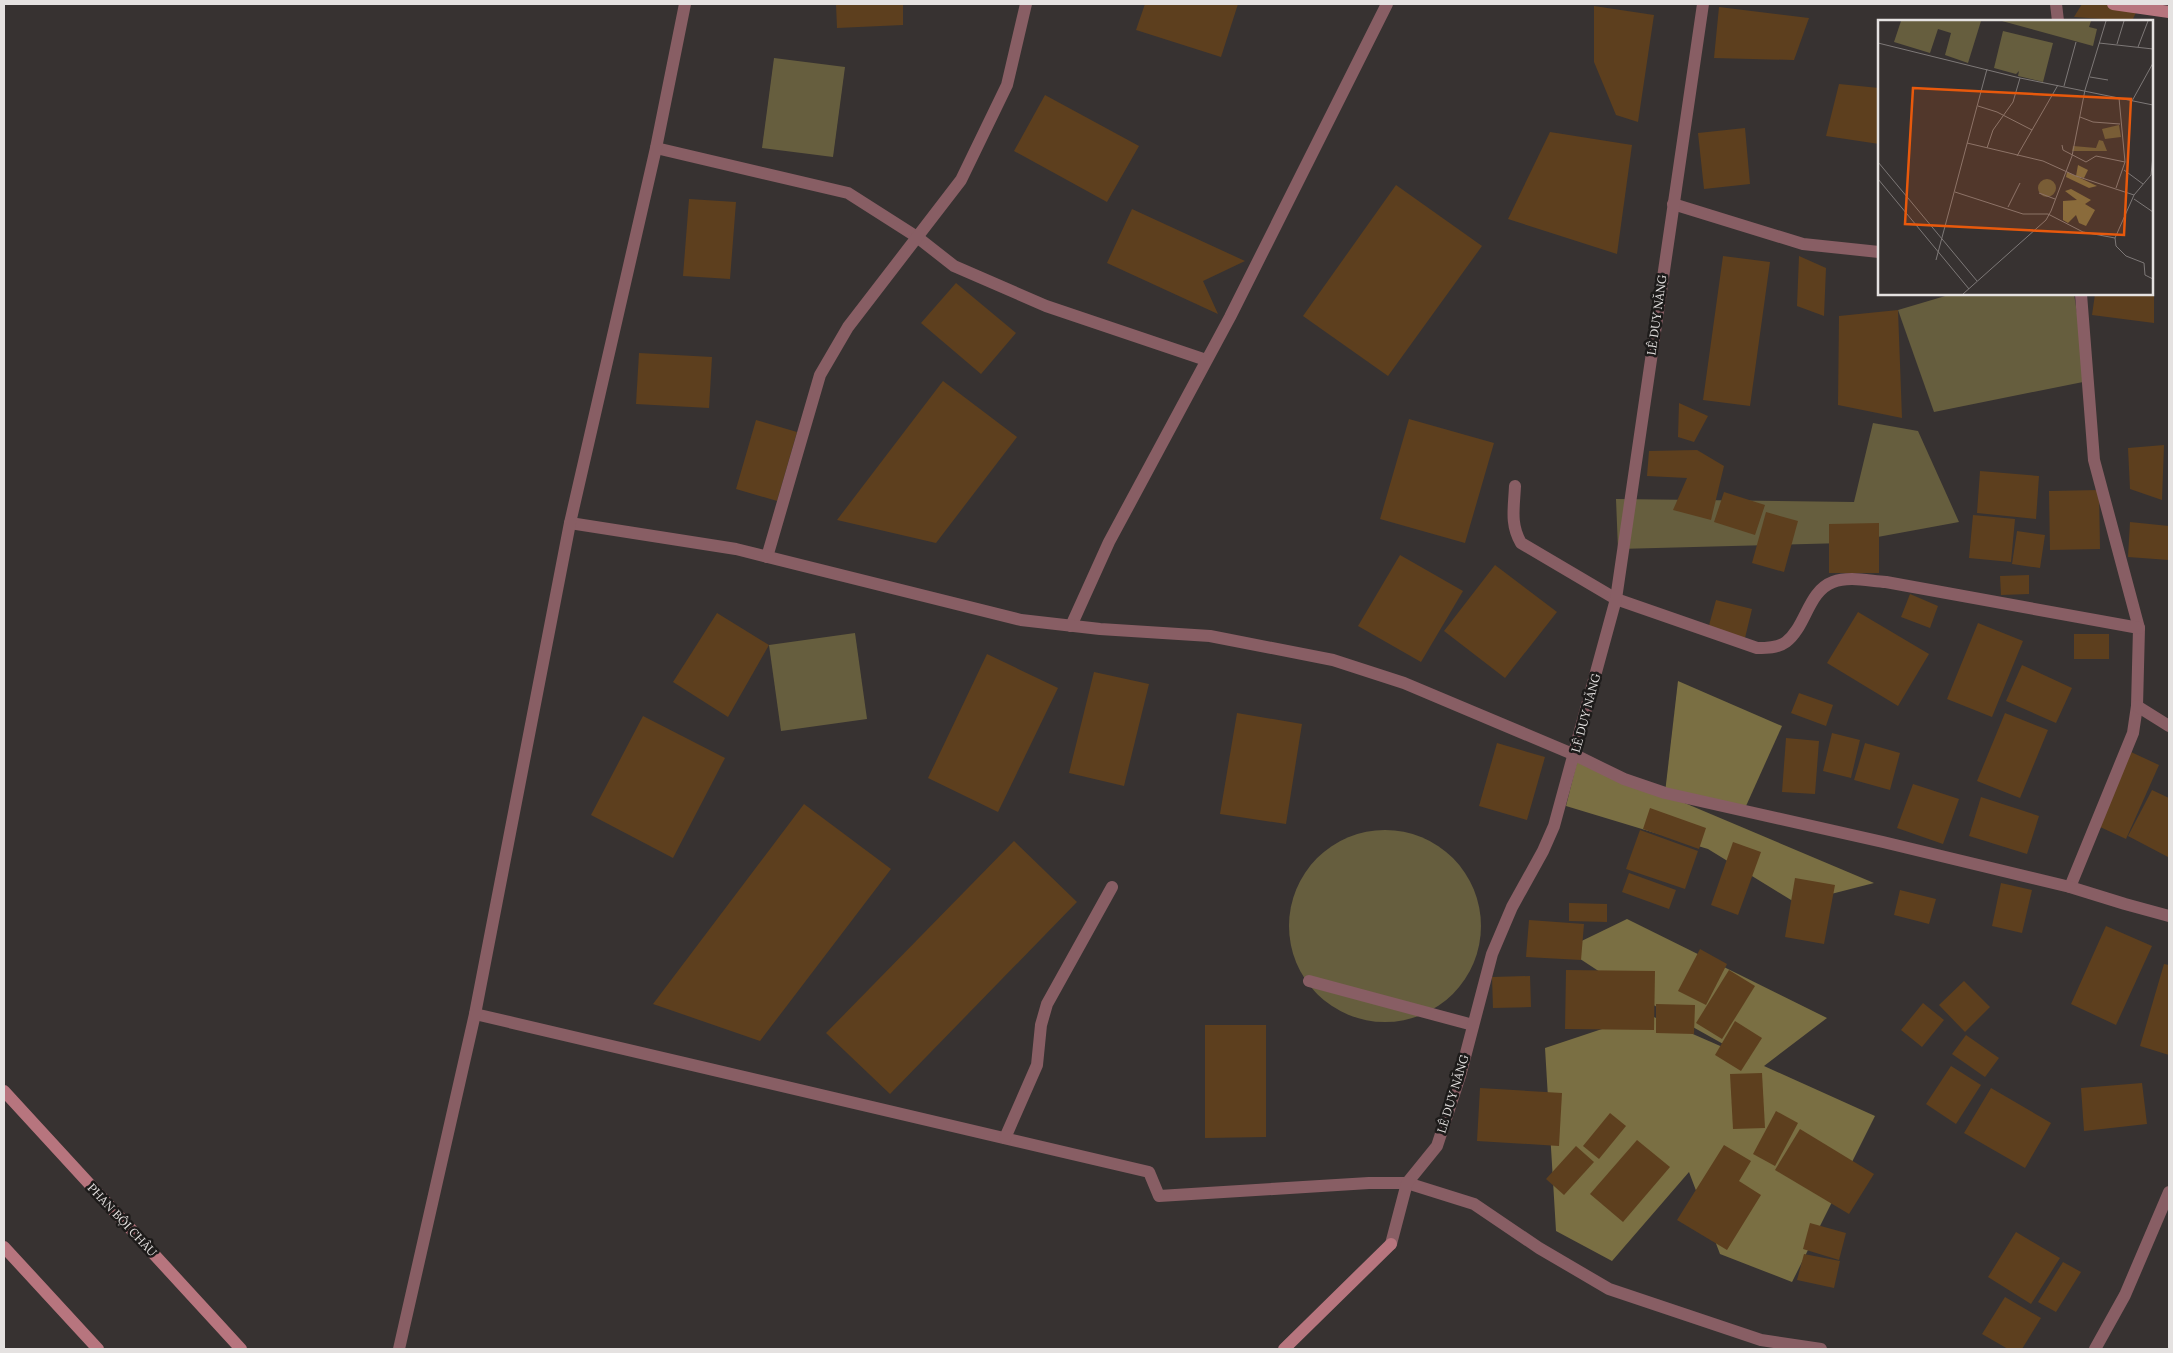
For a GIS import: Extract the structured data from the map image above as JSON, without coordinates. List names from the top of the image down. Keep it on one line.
{"streets":{"street":["LÊ DUY NĂNG","PHAN BỘI CHÂU"]}}
